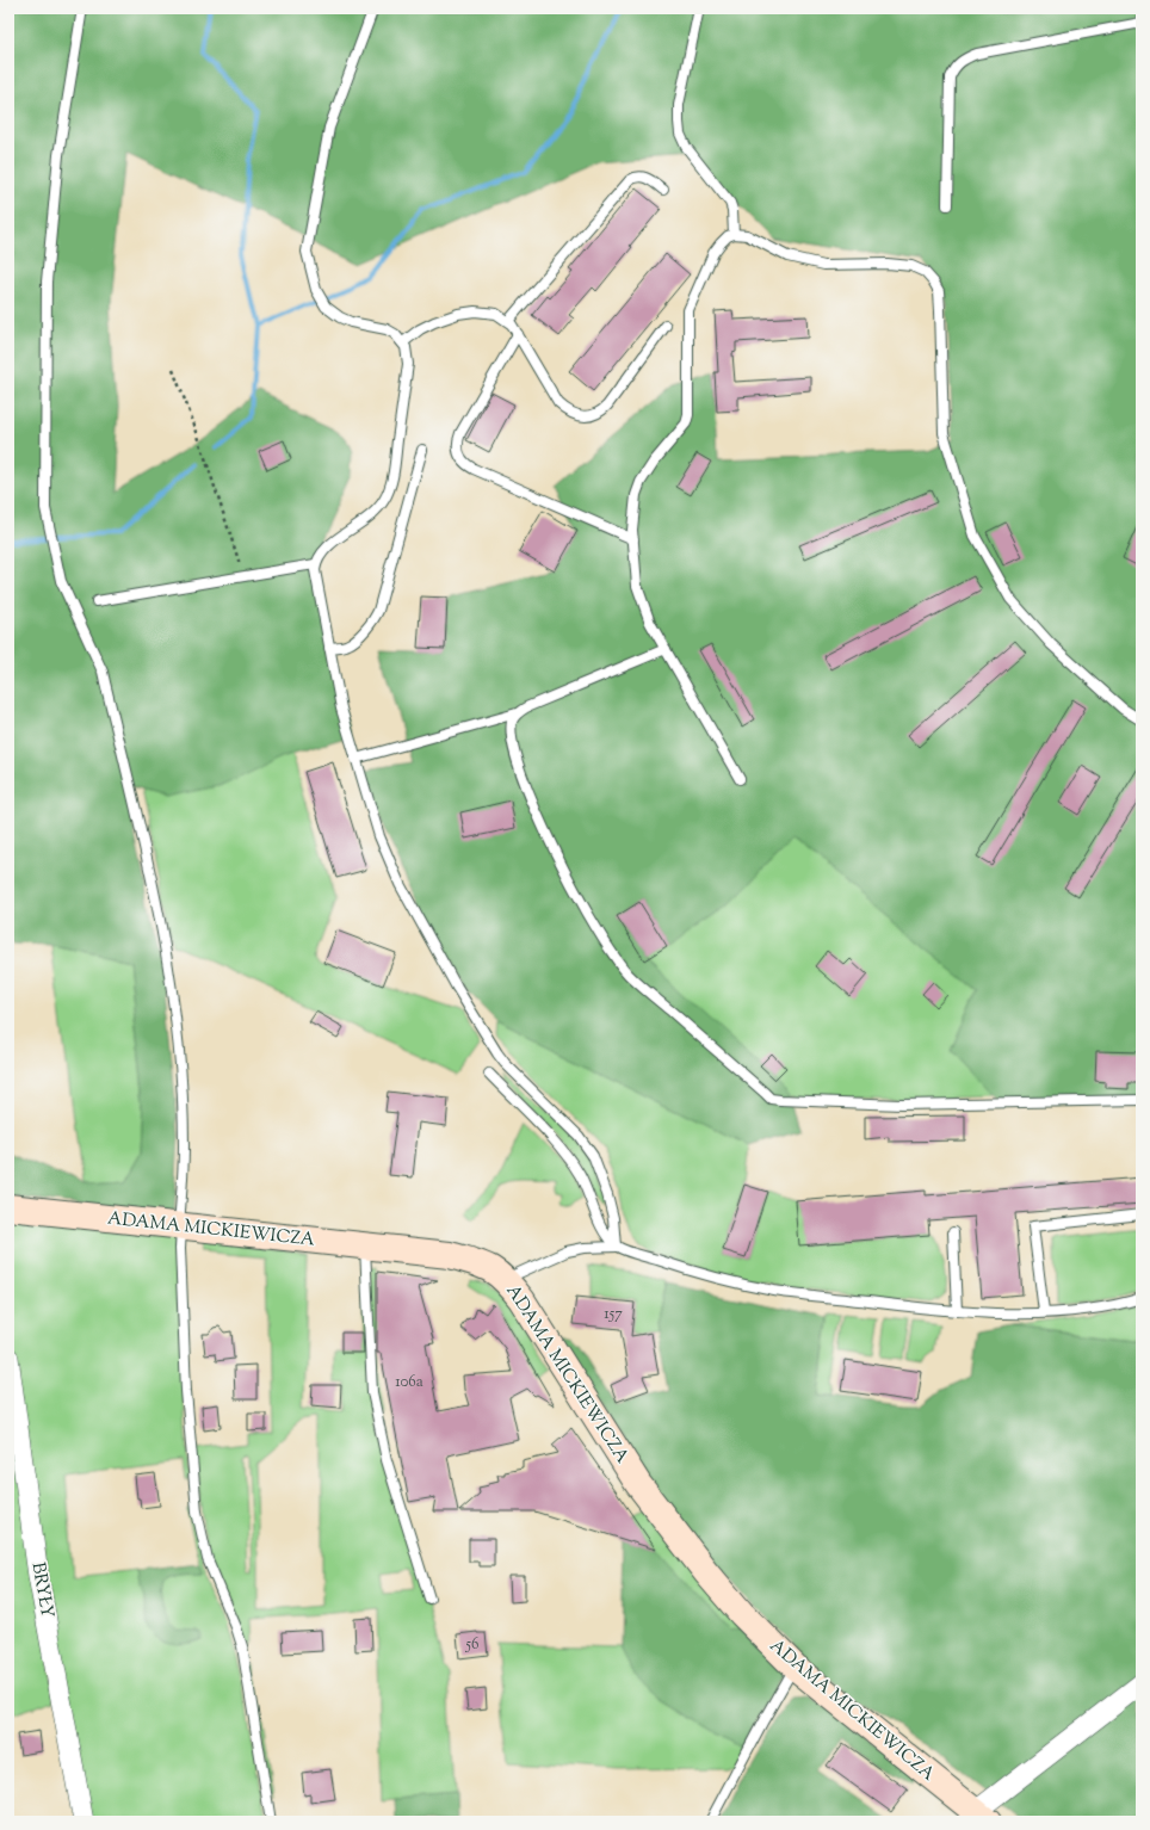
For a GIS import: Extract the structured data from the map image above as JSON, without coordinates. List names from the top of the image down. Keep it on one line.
{"streets":{"street":["ADAMA MICKIEWICZA","BRYŁY"]},"house_numbers":["157","106a","56"]}
